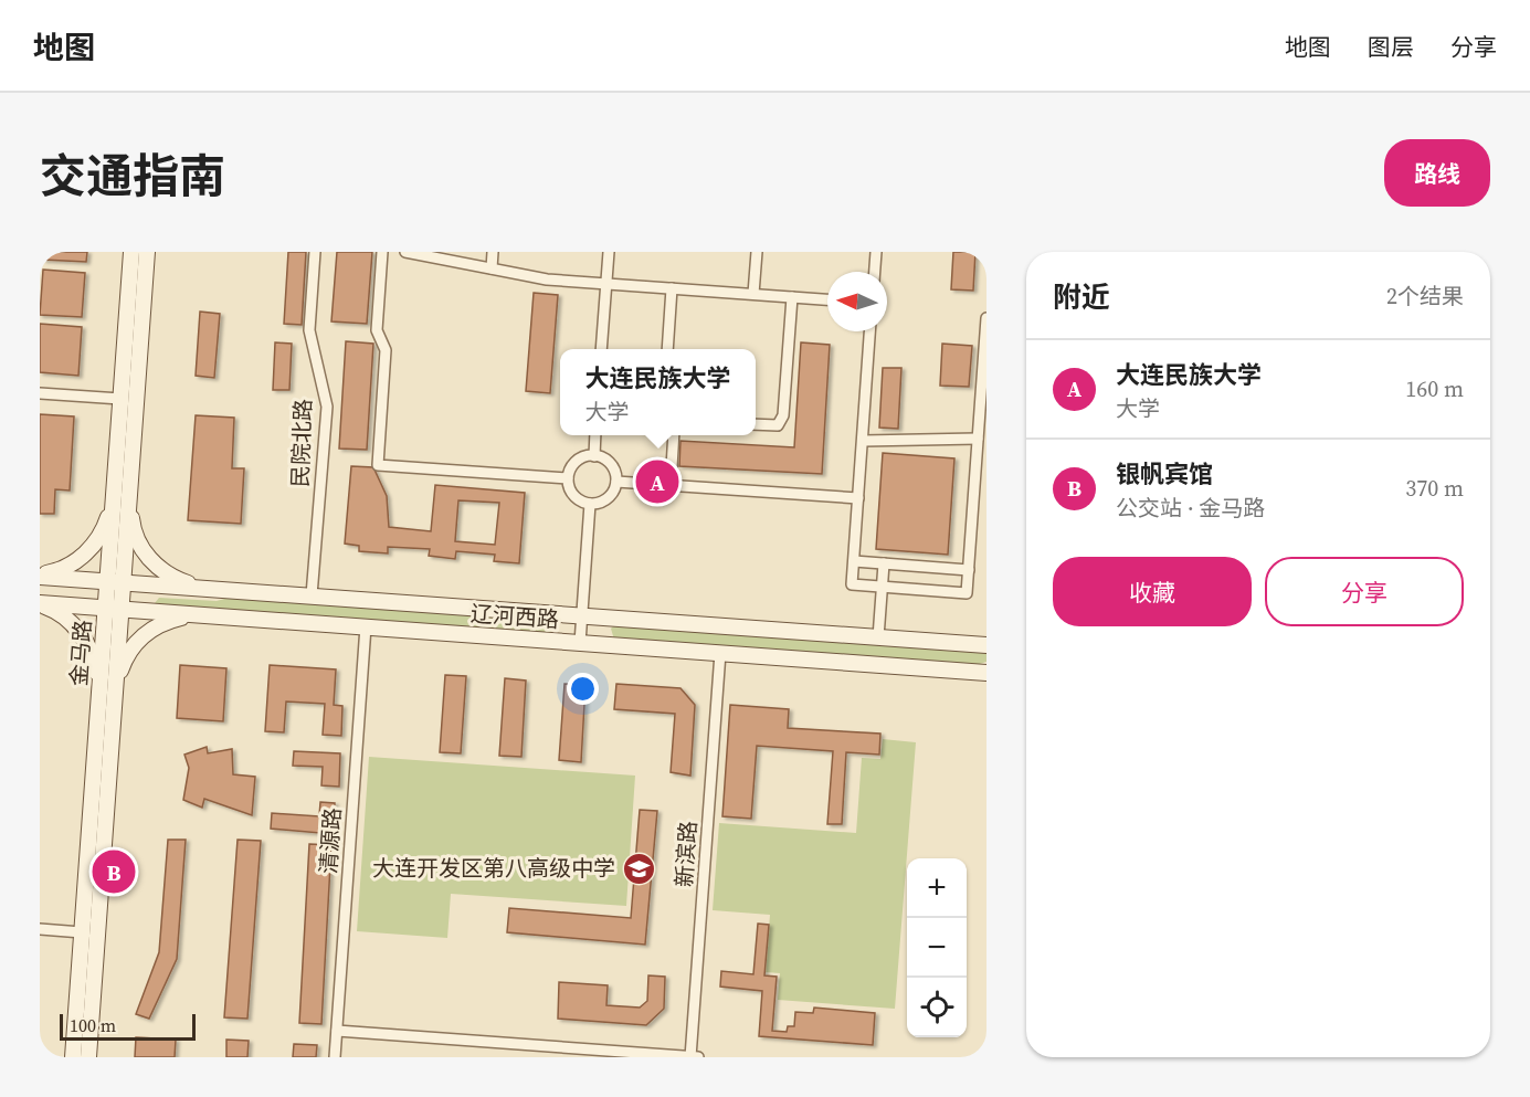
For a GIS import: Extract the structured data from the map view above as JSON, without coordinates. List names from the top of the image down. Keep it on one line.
{"streets":{"main road":["辽河西路","金马路"],"street":["民院北路","清源路","新滨路"]},"crossings":[["民院北路","辽河西路"],["辽河西路","金马路"],["辽河西路","清源路"],["辽河西路","新滨路"]],"places":{"school or university":["大连开发区第八高级中学"]},"scale_bar":"100 m","north":"left","page":{"header":"地图","nav":["地图","图层","分享"],"title":"交通指南","buttons":["路线",["收藏","分享"]],"heading":["附近","2个结果"],"list":[{"mark":"A","name":"大连民族大学","note":"大学","value":"160 m"},{"mark":"B","name":"银帆宾馆","note":"公交站 · 金马路","value":"370 m"}],"popup":["大连民族大学","大学"],"pins":["A","B"],"map_buttons":["+","−"],"scale":"100 m"}}
